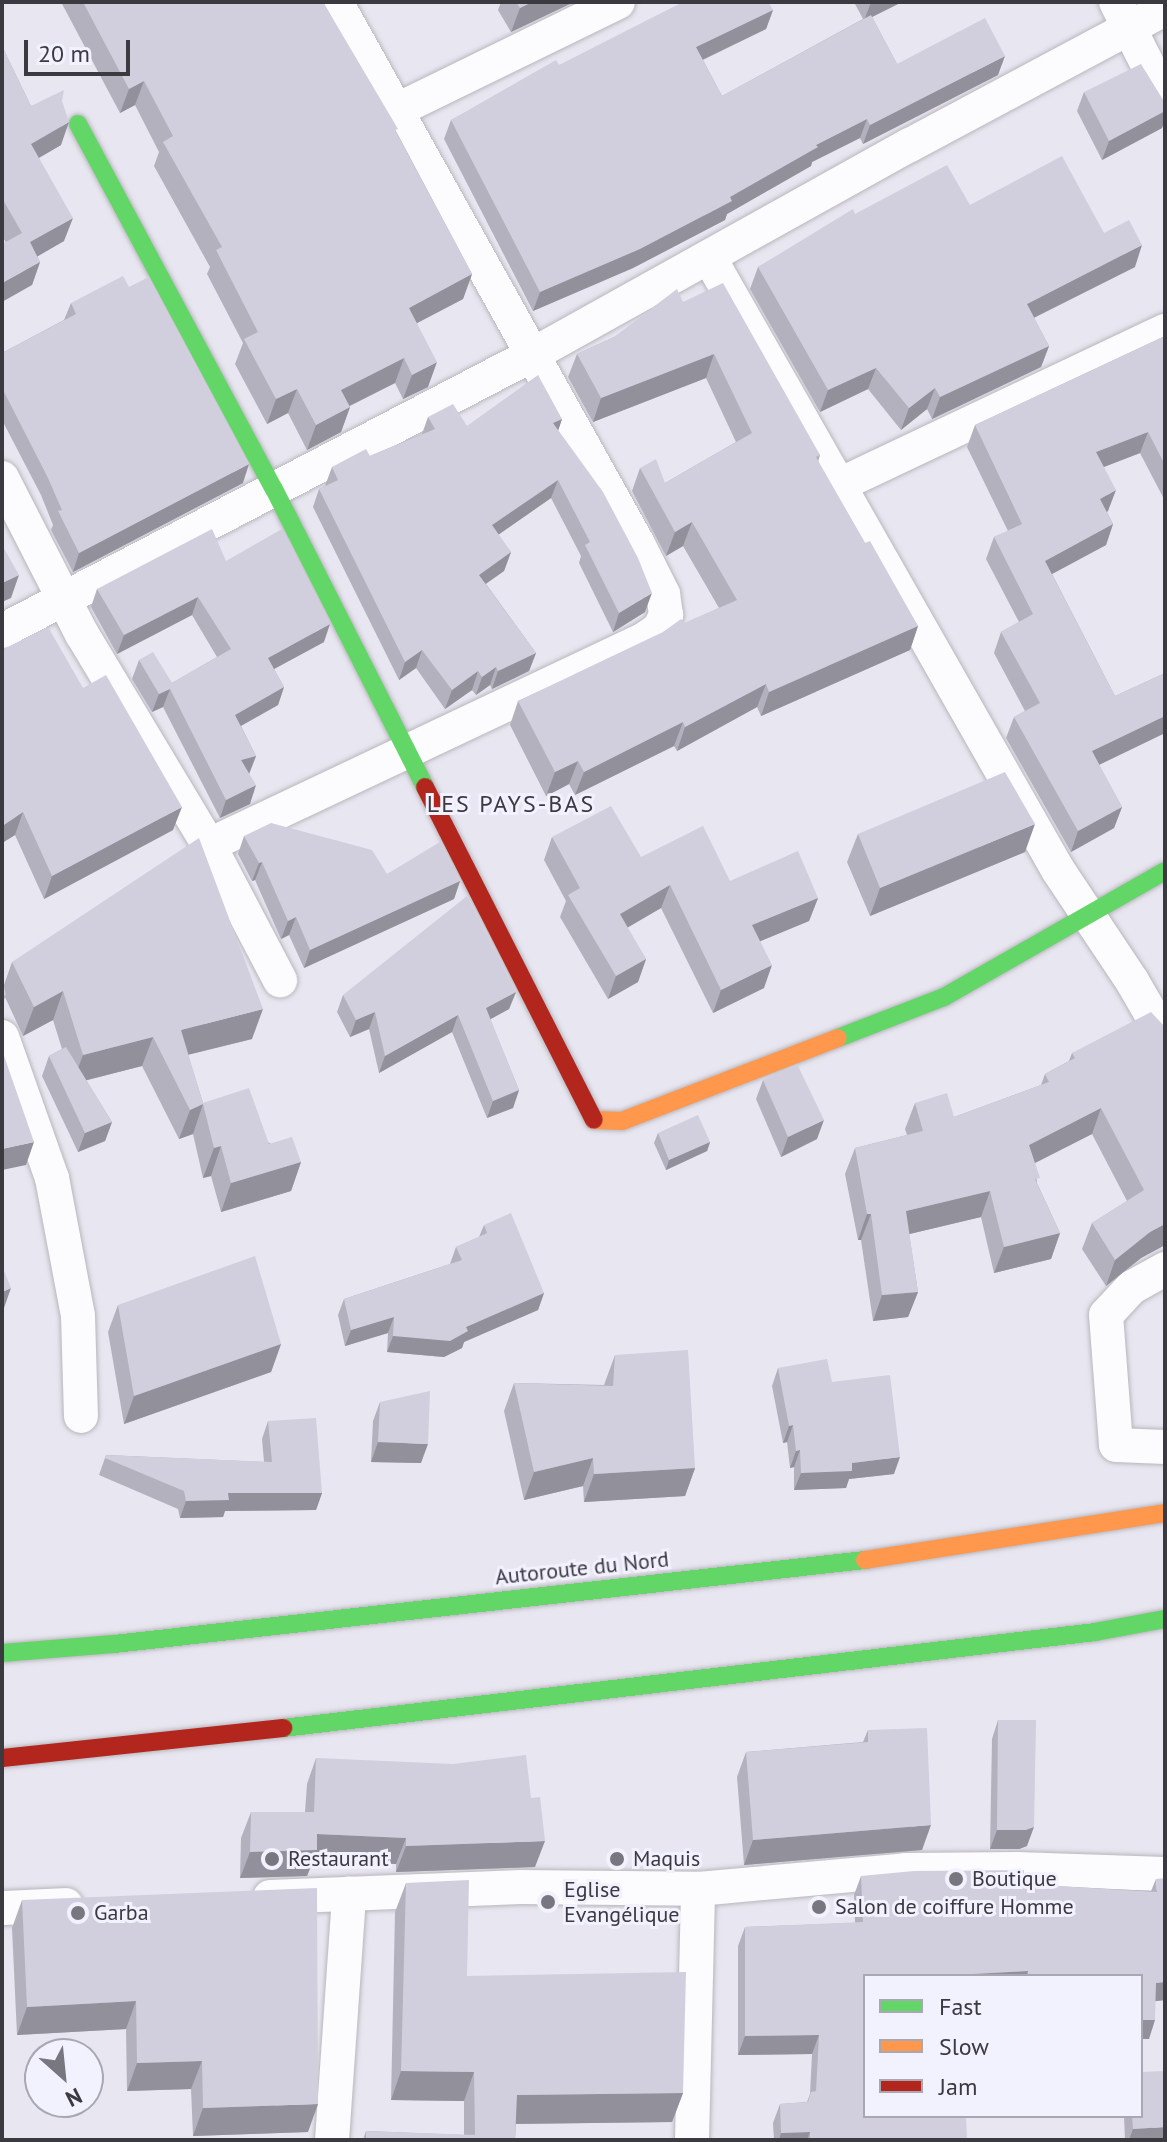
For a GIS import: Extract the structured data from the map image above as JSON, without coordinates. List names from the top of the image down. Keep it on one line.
{"streets":{"main road":["Autoroute du Nord"]},"districts":["LES PAYS-BAS"],"places":["Restaurant","Maquis","Boutique","Eglise Evangélique","Salon de coiffure Homme","Garba"],"legend":["Fast","Slow","Jam"],"scale_bar":"20 m","north":"bottom right"}
